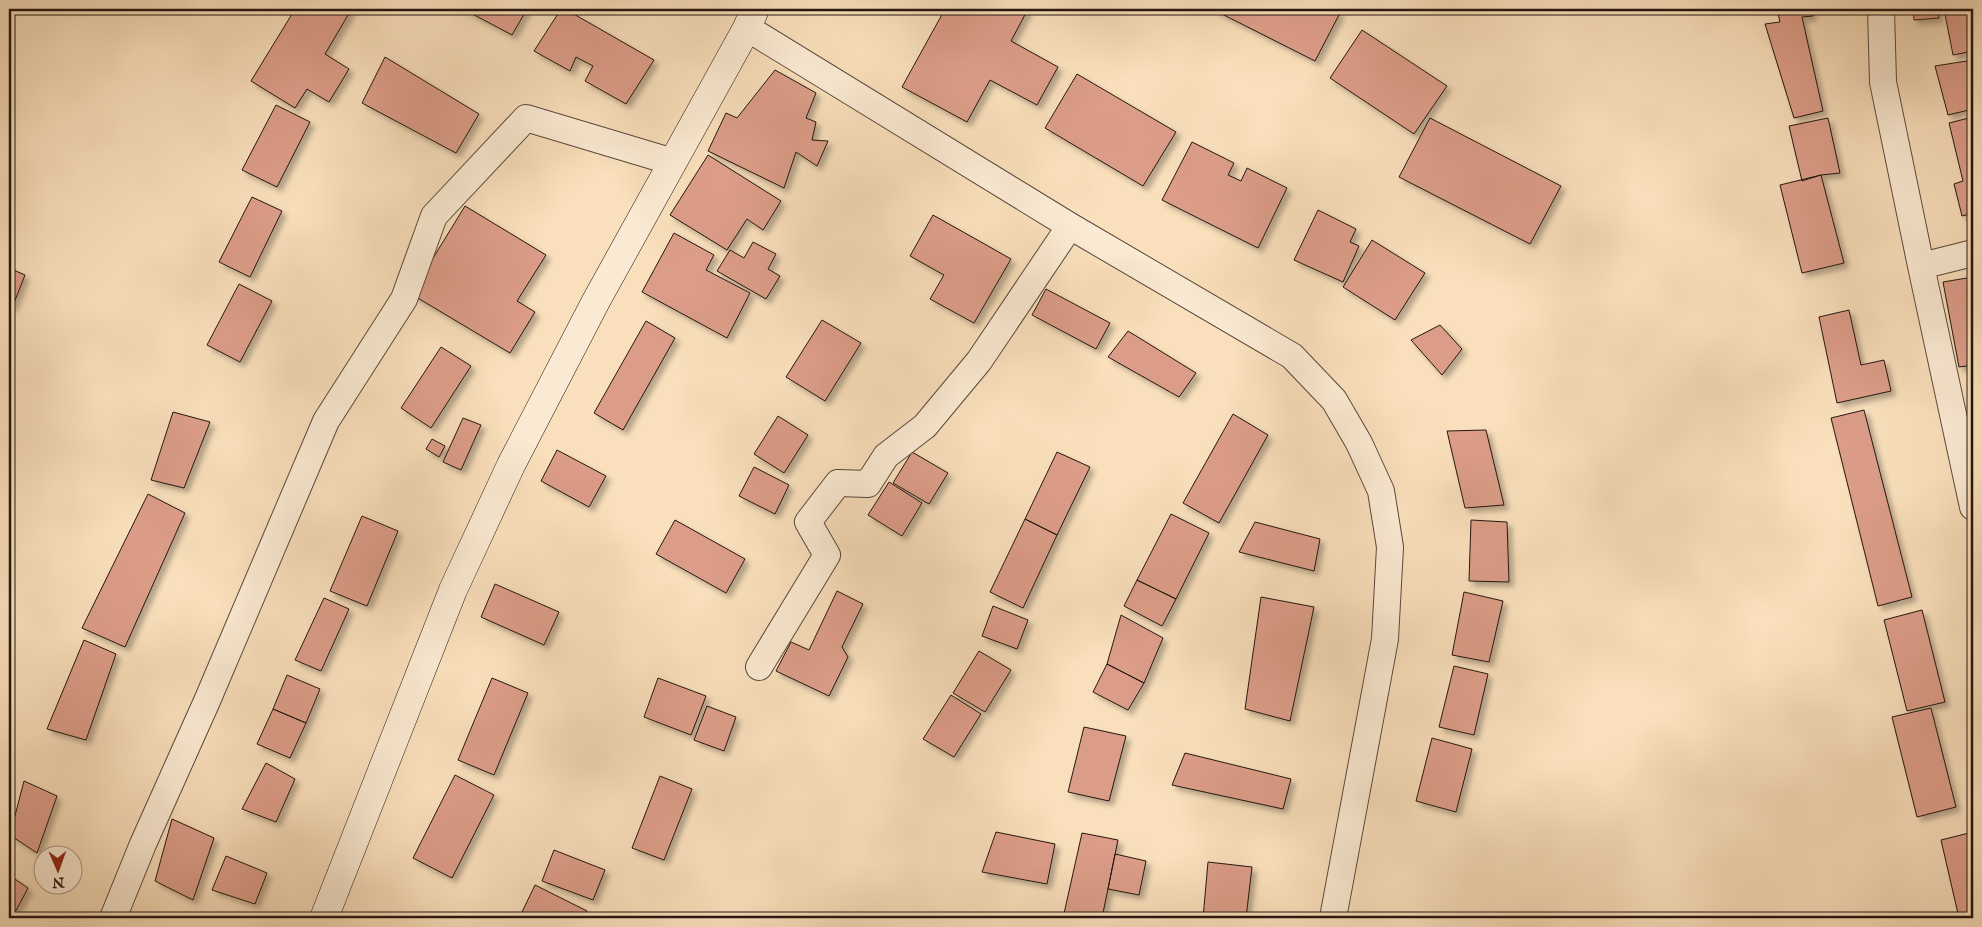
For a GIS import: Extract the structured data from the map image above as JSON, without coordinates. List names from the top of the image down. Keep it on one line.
{"north":"bottom"}
